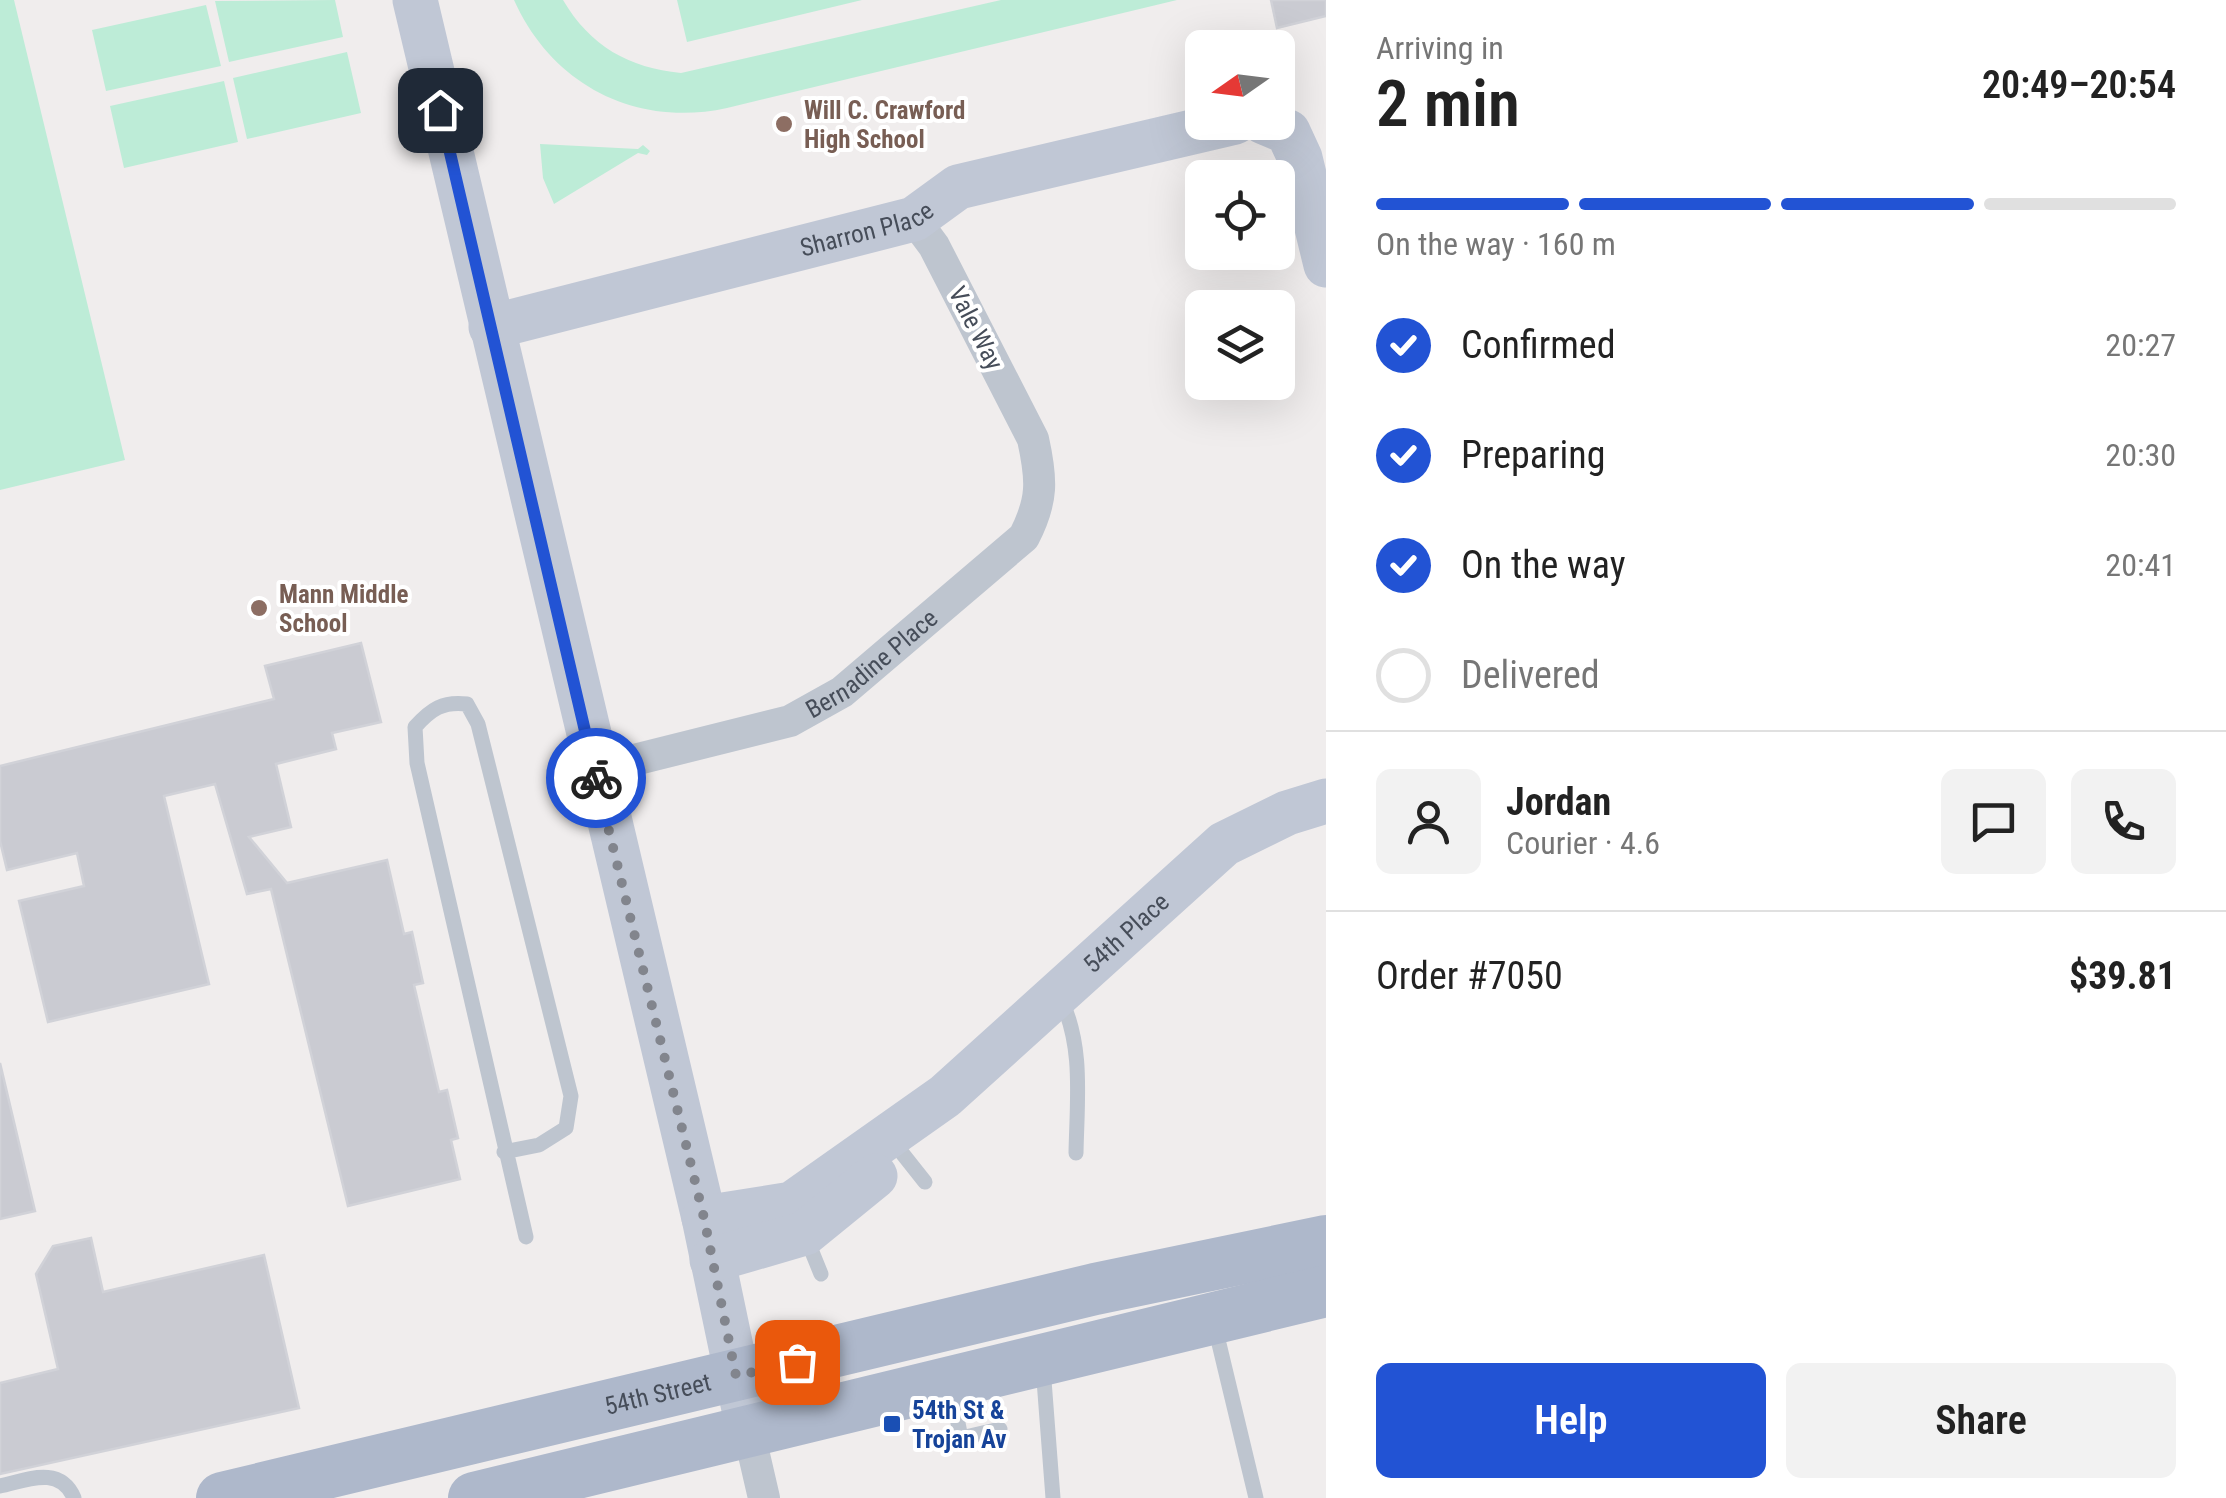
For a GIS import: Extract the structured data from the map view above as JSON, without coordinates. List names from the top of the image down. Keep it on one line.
{"streets":{"main road":["54th Street"],"street":["Sharron Place","Vale Way","Bernadine Place","54th Place"]},"crossings":[["Sharron Place","Vale Way"],["Vale Way","Bernadine Place"]],"places":{"other":["Will C. Crawford High School","Mann Middle School"],"transit":["54th St & Trojan Av"]},"north":"left","page":{"heading":["2 min","Arriving in","20:49–20:54"],"panel":["Jordan","Courier · 4.6","Order #7050","$39.81"],"bar":"On the way · 160 m","list":[["Confirmed","20:27"],["Preparing","20:30"],["On the way","20:41"],"Delivered"],"buttons":["Help","Share"]}}
